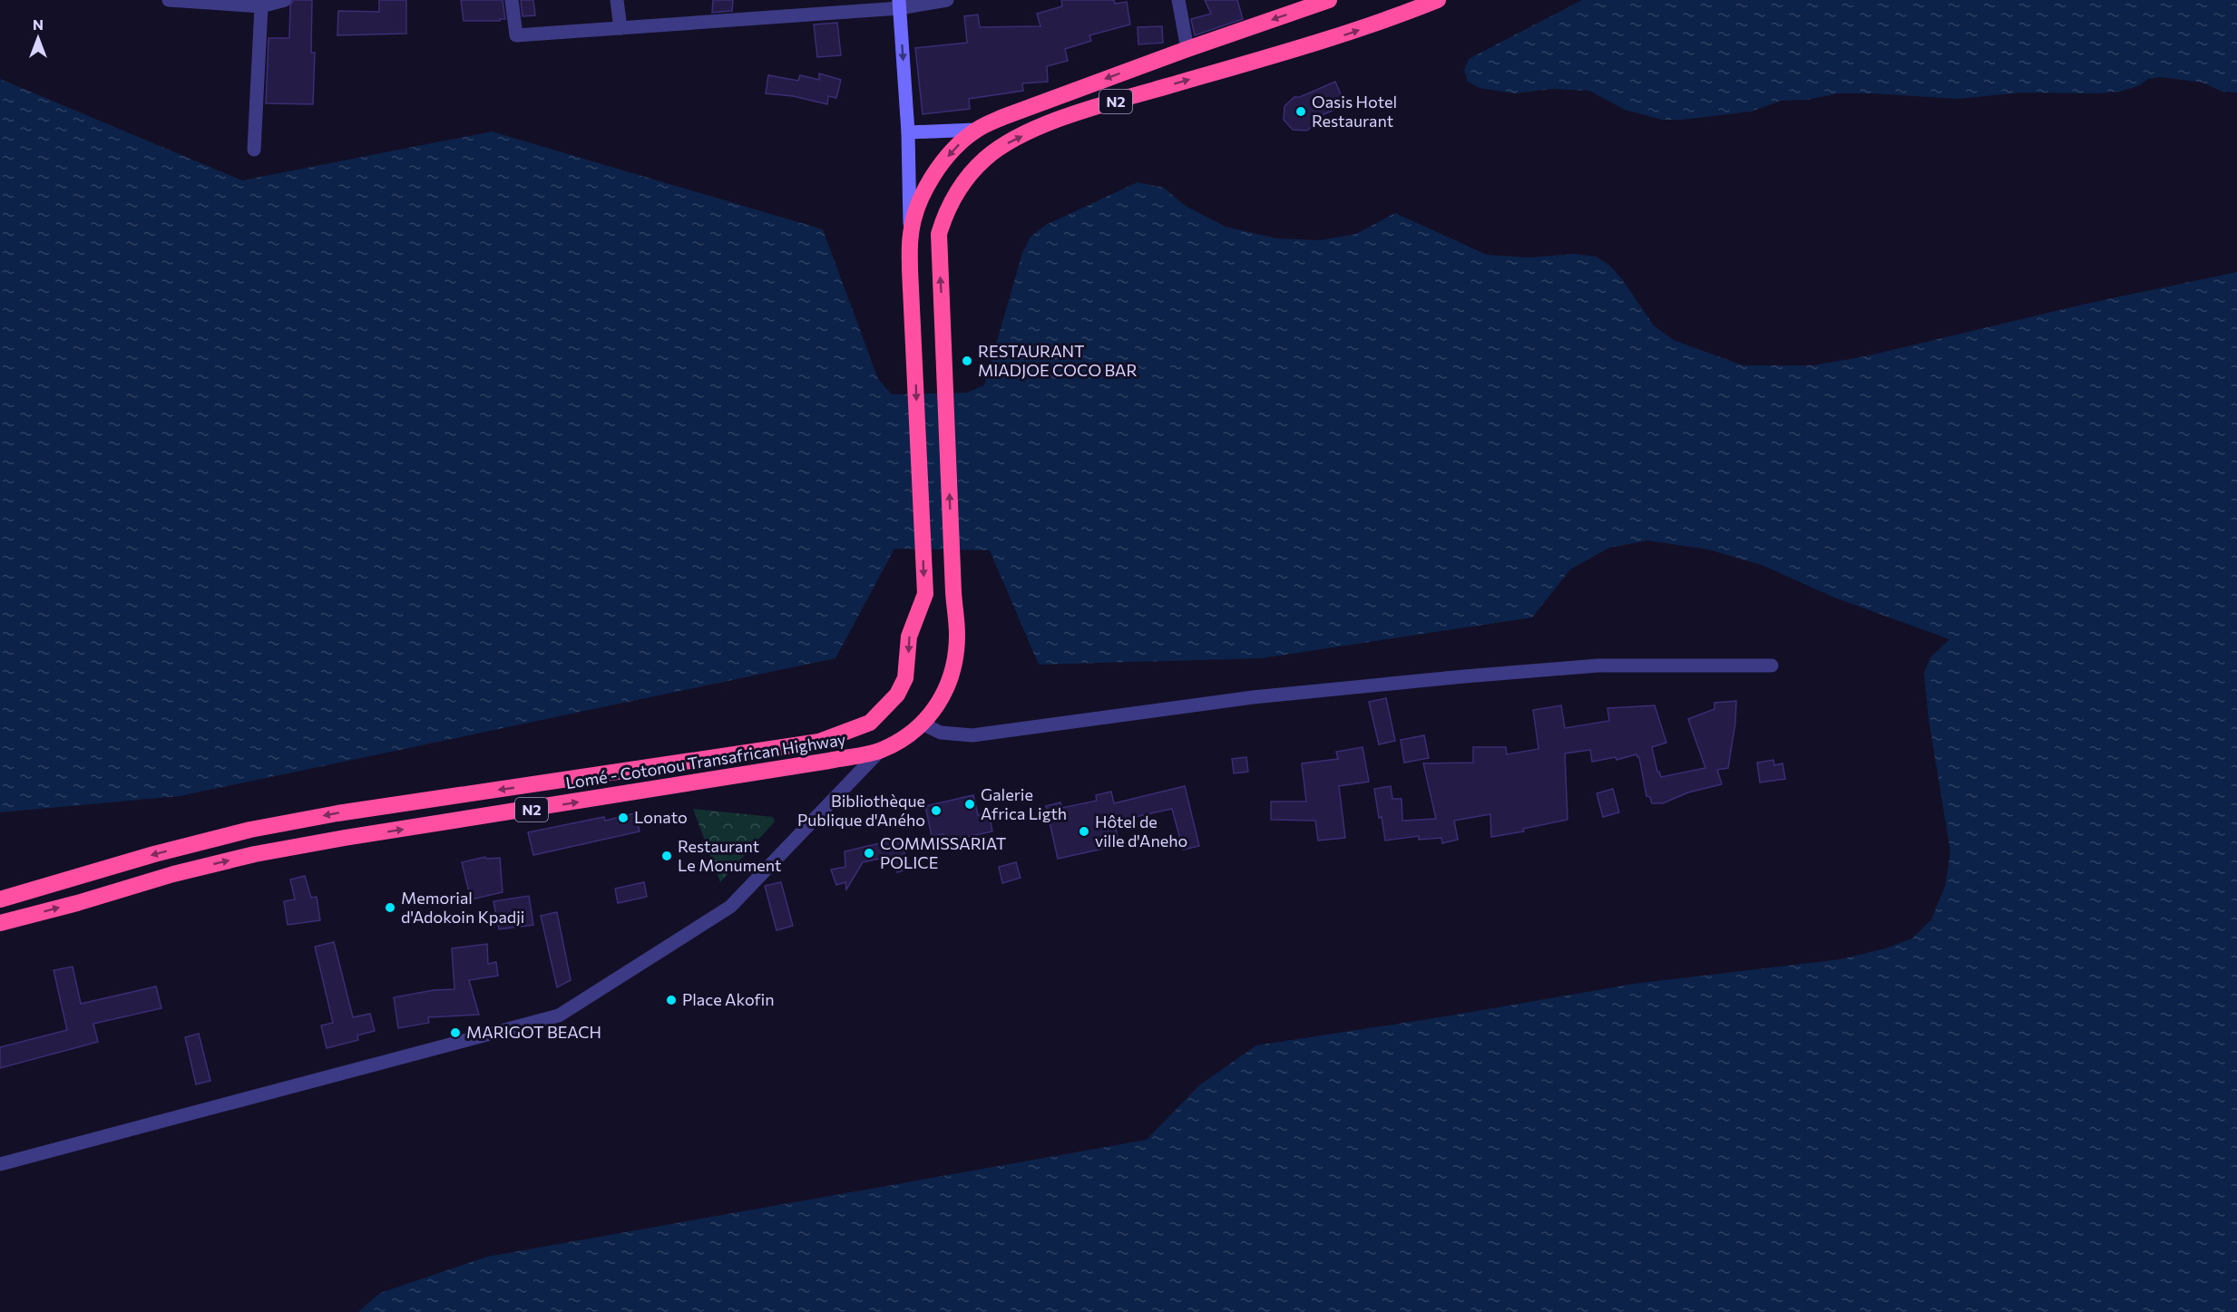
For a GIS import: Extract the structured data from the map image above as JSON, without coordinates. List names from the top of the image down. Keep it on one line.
{"streets":{"highway":["N2","Lomé - Cotonou Transafrican Highway"]},"crossings":[["N2","Lomé - Cotonou Transafrican Highway"]],"places":["Oasis Hotel Restaurant","RESTAURANT MIADJOE COCO BAR","Galerie Africa Ligth","Bibliothèque Publique d'Aného","Lonato","Hôtel de ville d'Aneho","COMMISSARIAT POLICE","Restaurant Le Monument","Memorial d'Adokoin Kpadji","Place Akofin","MARIGOT BEACH"],"north":"top"}
